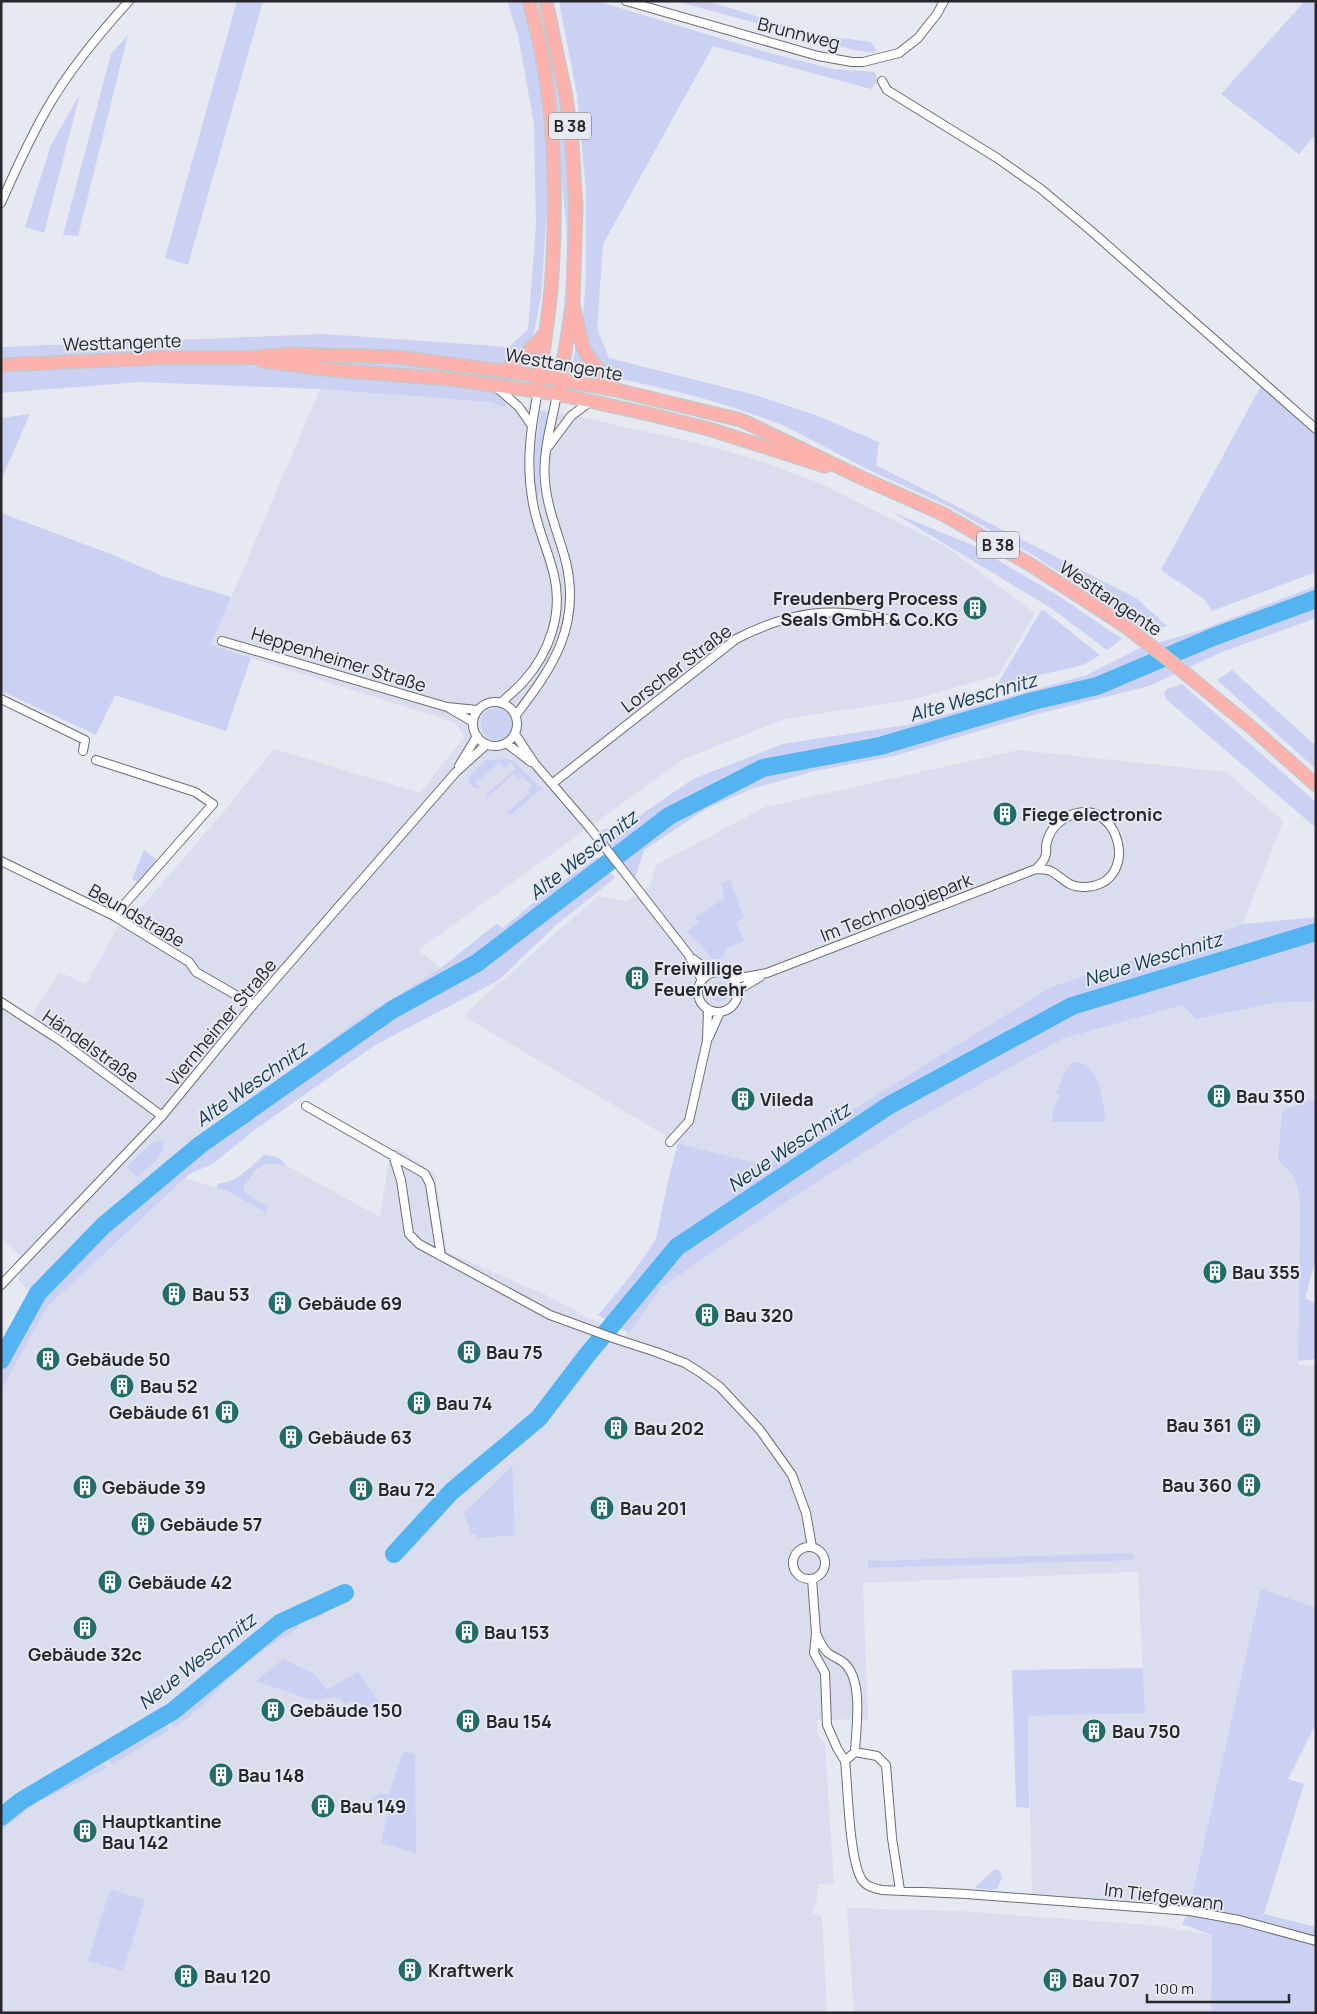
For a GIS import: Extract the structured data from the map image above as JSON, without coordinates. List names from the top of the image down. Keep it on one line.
{"streets":{"main road":["B 38","Westtangente"],"street":["Brunnweg","Heppenheimer Straße","Lorscher Straße","Im Technologiepark","Beundstraße","Viernheimer Straße","Händelstraße","Im Tiefgewann"]},"crossings":[["B 38","Westtangente"],["Heppenheimer Straße","Viernheimer Straße"],["Beundstraße","Viernheimer Straße"],["Viernheimer Straße","Händelstraße"]],"water":["Alte Weschnitz","Neue Weschnitz"],"places":{"building":["Freudenberg Process Seals GmbH & Co.KG","Fiege electronic","Freiwillige Feuerwehr","Bau 350","Vileda","Bau 355","Bau 53","Gebäude 69","Bau 320","Bau 75","Gebäude 50","Bau 52","Bau 74","Gebäude 61","Bau 361","Bau 202","Gebäude 63","Bau 360","Gebäude 39","Bau 72","Bau 201","Gebäude 57","Gebäude 42","Gebäude 32c","Bau 153","Gebäude 150","Bau 154","Bau 750","Bau 148","Bau 149","Hauptkantine Bau 142","Kraftwerk","Bau 120","Bau 707"]},"scale_bar":"100 m"}
